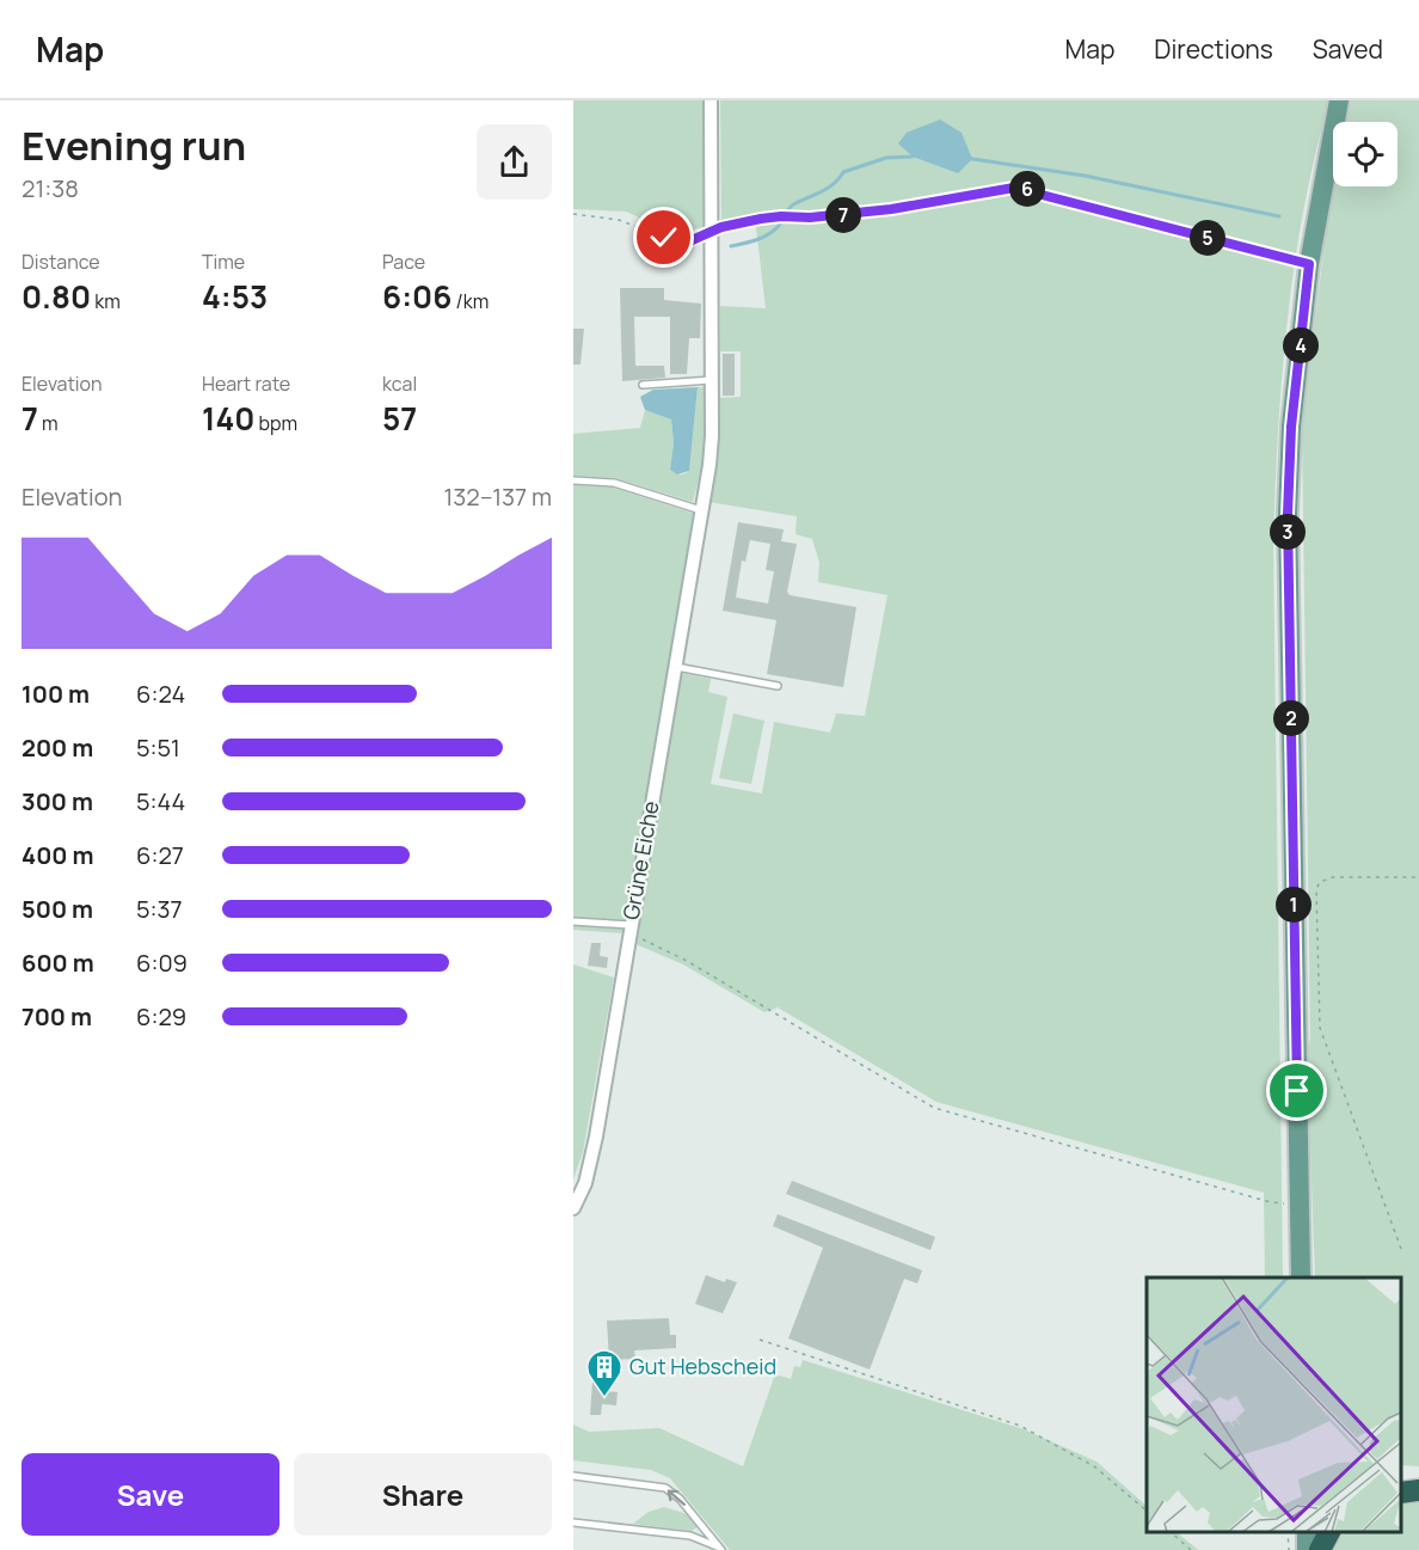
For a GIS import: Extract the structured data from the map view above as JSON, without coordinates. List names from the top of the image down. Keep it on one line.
{"streets":{"street":["Grüne Eiche"]},"places":{"building":["Gut Hebscheid"]},"page":{"header":"Map","nav":["Map","Directions","Saved"],"heading":["Evening run","21:38"],"pins":["6","7","5","4","3","2","1"],"stats":[["Distance","0.80 km"],["Time","4:53"],["Pace","6:06 /km"],["Elevation","7 m"],["Heart rate","140 bpm"],["kcal","57"]],"chart":["Elevation","132–137 m"],"list":[{"name":"100 m","note":"6:24"},{"name":"200 m","note":"5:51"},{"name":"300 m","note":"5:44"},{"name":"400 m","note":"6:27"},{"name":"500 m","note":"5:37"},{"name":"600 m","note":"6:09"},{"name":"700 m","note":"6:29"}],"buttons":["Save","Share"]}}
